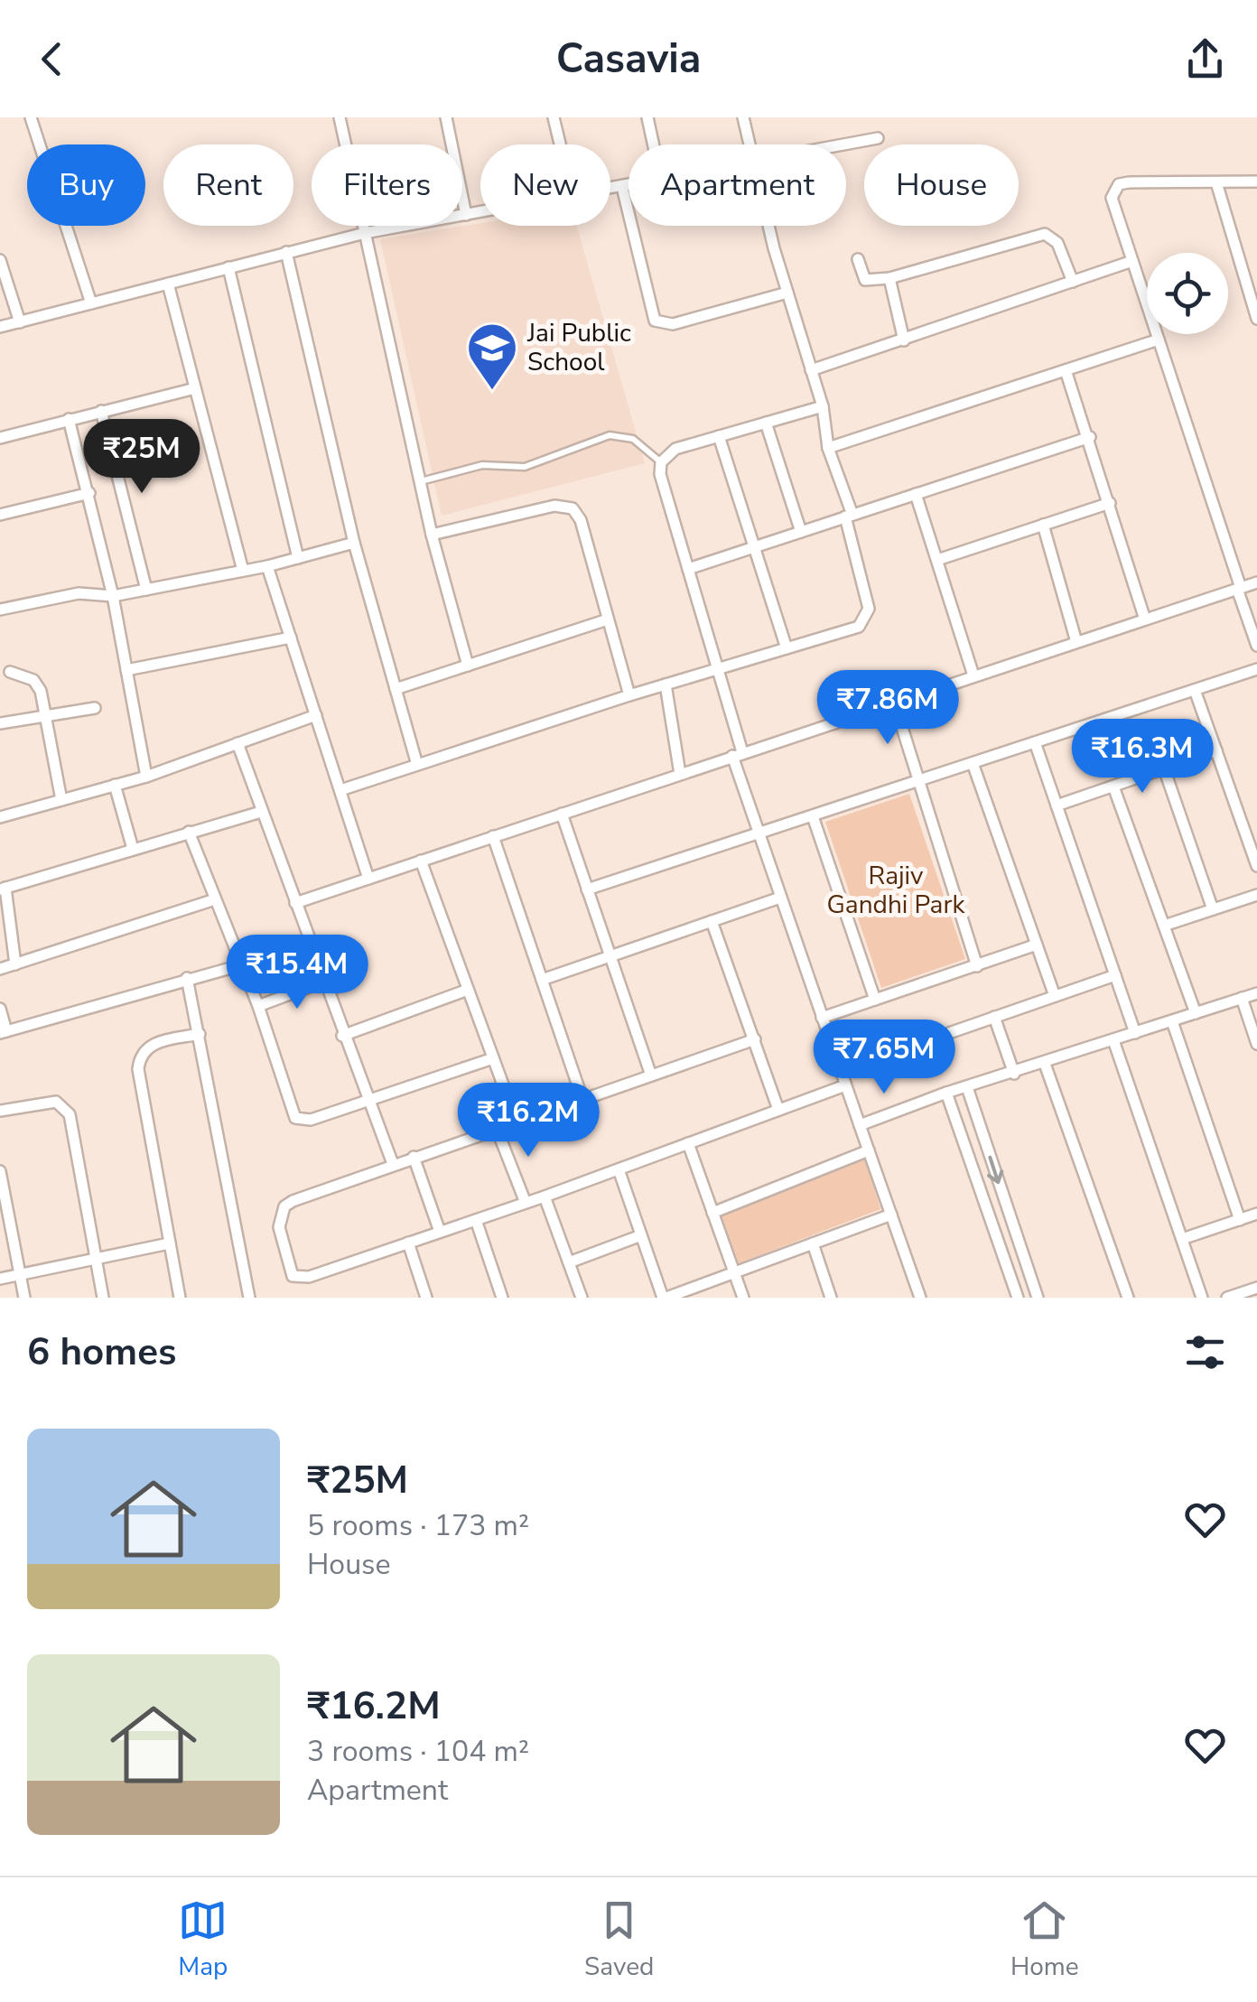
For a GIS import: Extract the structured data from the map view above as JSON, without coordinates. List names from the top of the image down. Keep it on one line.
{"parks":["Rajiv Gandhi Park"],"places":{"school or university":["Jai Public School"]},"page":{"header":"Casavia","chip":["Buy","Rent","Filters","New","Apartment","House"],"price":["₹25M","₹7.86M","₹16.3M","₹15.4M","₹7.65M","₹16.2M"],"heading":"6 homes","list":[{"name":"₹25M","note":"5 rooms · 173 m² · House"},{"name":"₹16.2M","note":"3 rooms · 104 m² · Apartment"}],"tabs":["Map","Saved","Home"]}}
